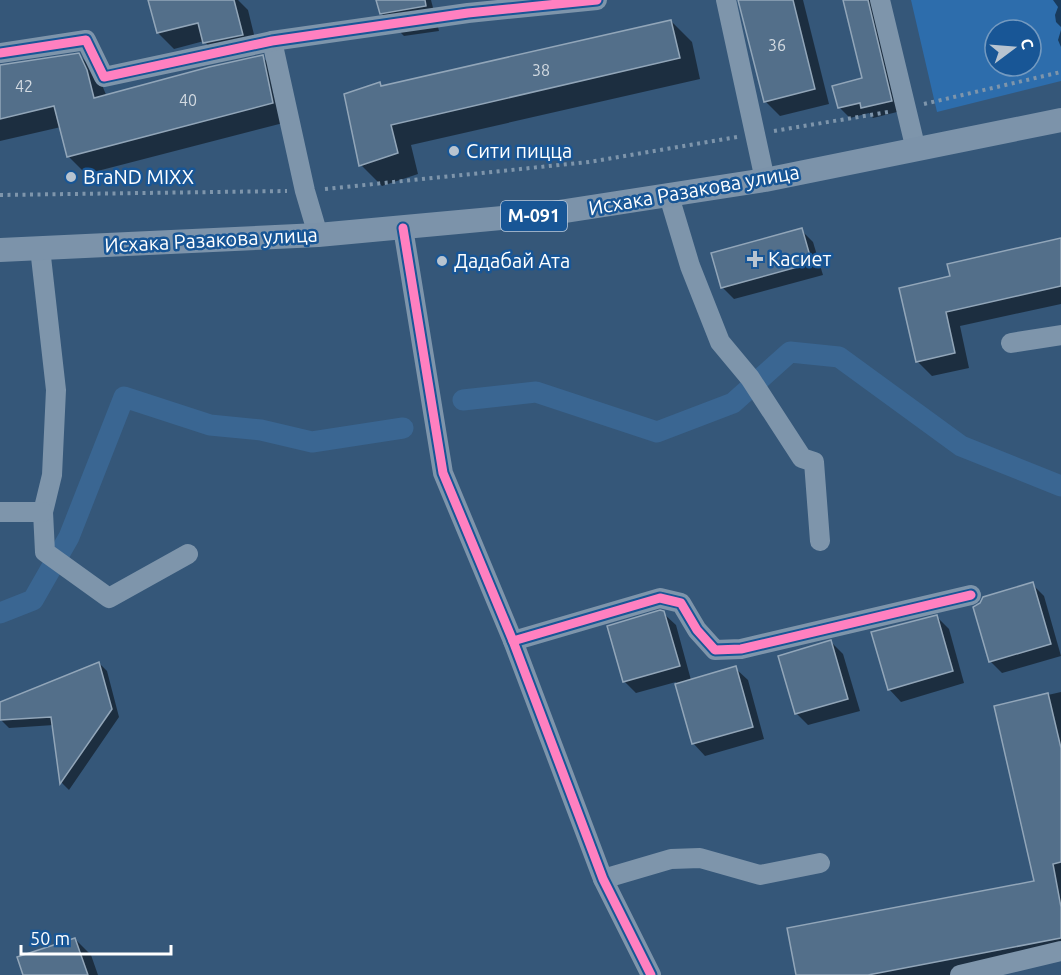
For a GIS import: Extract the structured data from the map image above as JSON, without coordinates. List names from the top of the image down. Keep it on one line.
{"streets":{"main road":["Исхака Разакова улица","М-091"]},"places":{"other":["Сити пицца","BraND MIXX","Дадабай Ата"],"health":["Касиет"]},"house_numbers":["36","38","42","40"],"scale_bar":"50 m","north":"right"}
